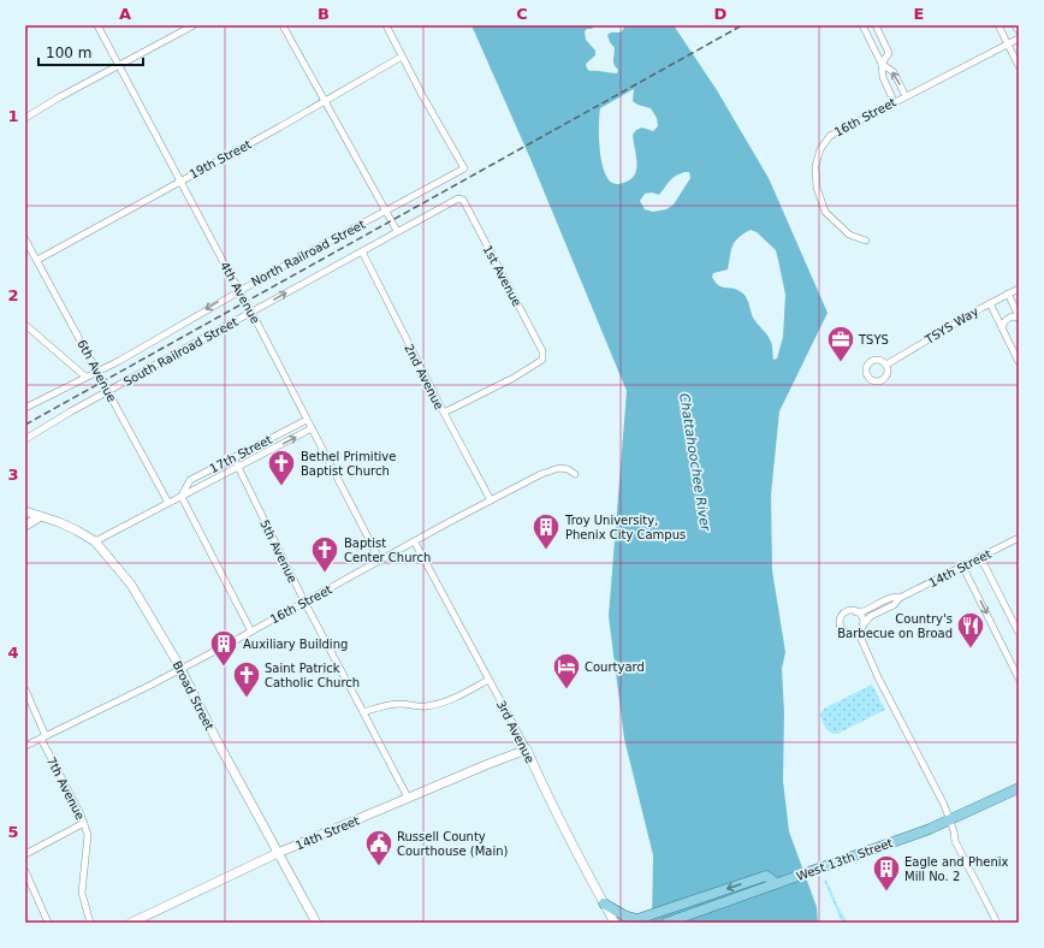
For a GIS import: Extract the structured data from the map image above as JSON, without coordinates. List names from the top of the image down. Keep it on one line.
{"streets":{"main road":["West 13th Street"],"street":["16th Street","19th Street","North Railroad Street","1st Avenue","4th Avenue","TSYS Way","South Railroad Street","6th Avenue","2nd Avenue","17th Street","5th Avenue","14th Street","Broad Street","3rd Avenue","7th Avenue"]},"crossings":[["16th Street","4th Avenue"],["16th Street","2nd Avenue"],["16th Street","5th Avenue"],["16th Street","Broad Street"],["16th Street","3rd Avenue"],["16th Street","7th Avenue"],["19th Street","North Railroad Street"],["19th Street","4th Avenue"],["19th Street","6th Avenue"],["North Railroad Street","4th Avenue"],["North Railroad Street","6th Avenue"],["1st Avenue","South Railroad Street"],["1st Avenue","2nd Avenue"],["4th Avenue","South Railroad Street"],["4th Avenue","17th Street"],["South Railroad Street","6th Avenue"],["South Railroad Street","2nd Avenue"],["6th Avenue","17th Street"],["17th Street","5th Avenue"],["17th Street","Broad Street"],["5th Avenue","14th Street"],["14th Street","Broad Street"],["14th Street","3rd Avenue"]],"water":["Chattahoochee River"],"places":{"office":["TSYS"],"church":["Bethel Primitive Baptist Church","Baptist Center Church","Saint Patrick Catholic Church"],"building":["Troy University, Phenix City Campus","Auxiliary Building","Eagle and Phenix Mill No. 2"],"restaurant":["Country's Barbecue on Broad"],"hotel":["Courtyard"],"public building":["Russell County Courthouse (Main)"]},"scale_bar":"100 m","grid":{"columns":["A","B","C","D","E"],"rows":["1","2","3","4","5"]}}
